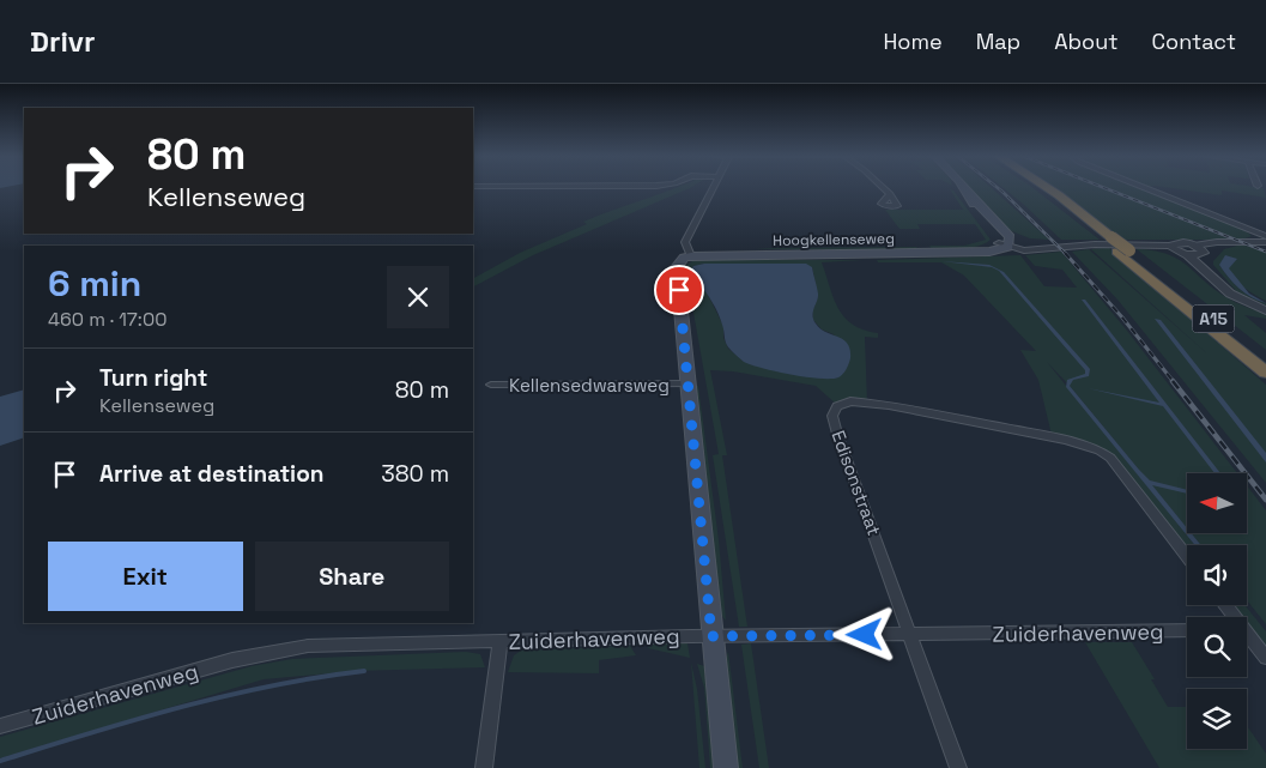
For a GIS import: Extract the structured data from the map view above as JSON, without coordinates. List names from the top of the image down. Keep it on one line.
{"streets":{"highway":["A15"],"main road":["Hoogkellenseweg"],"street":["Kellensedwarsweg","Edisonstraat","Zuiderhavenweg"]},"crossings":[["Edisonstraat","Zuiderhavenweg"]],"north":"left","page":{"header":"Drivr","nav":["Home","Map","About","Contact"],"turn":["80 m","Kellenseweg"],"heading":["6 min","460 m · 17:00"],"list":[{"name":"Turn right","note":"Kellenseweg","value":"80 m"},{"name":"Arrive at destination","value":"380 m"}],"buttons":["Exit","Share"]}}
